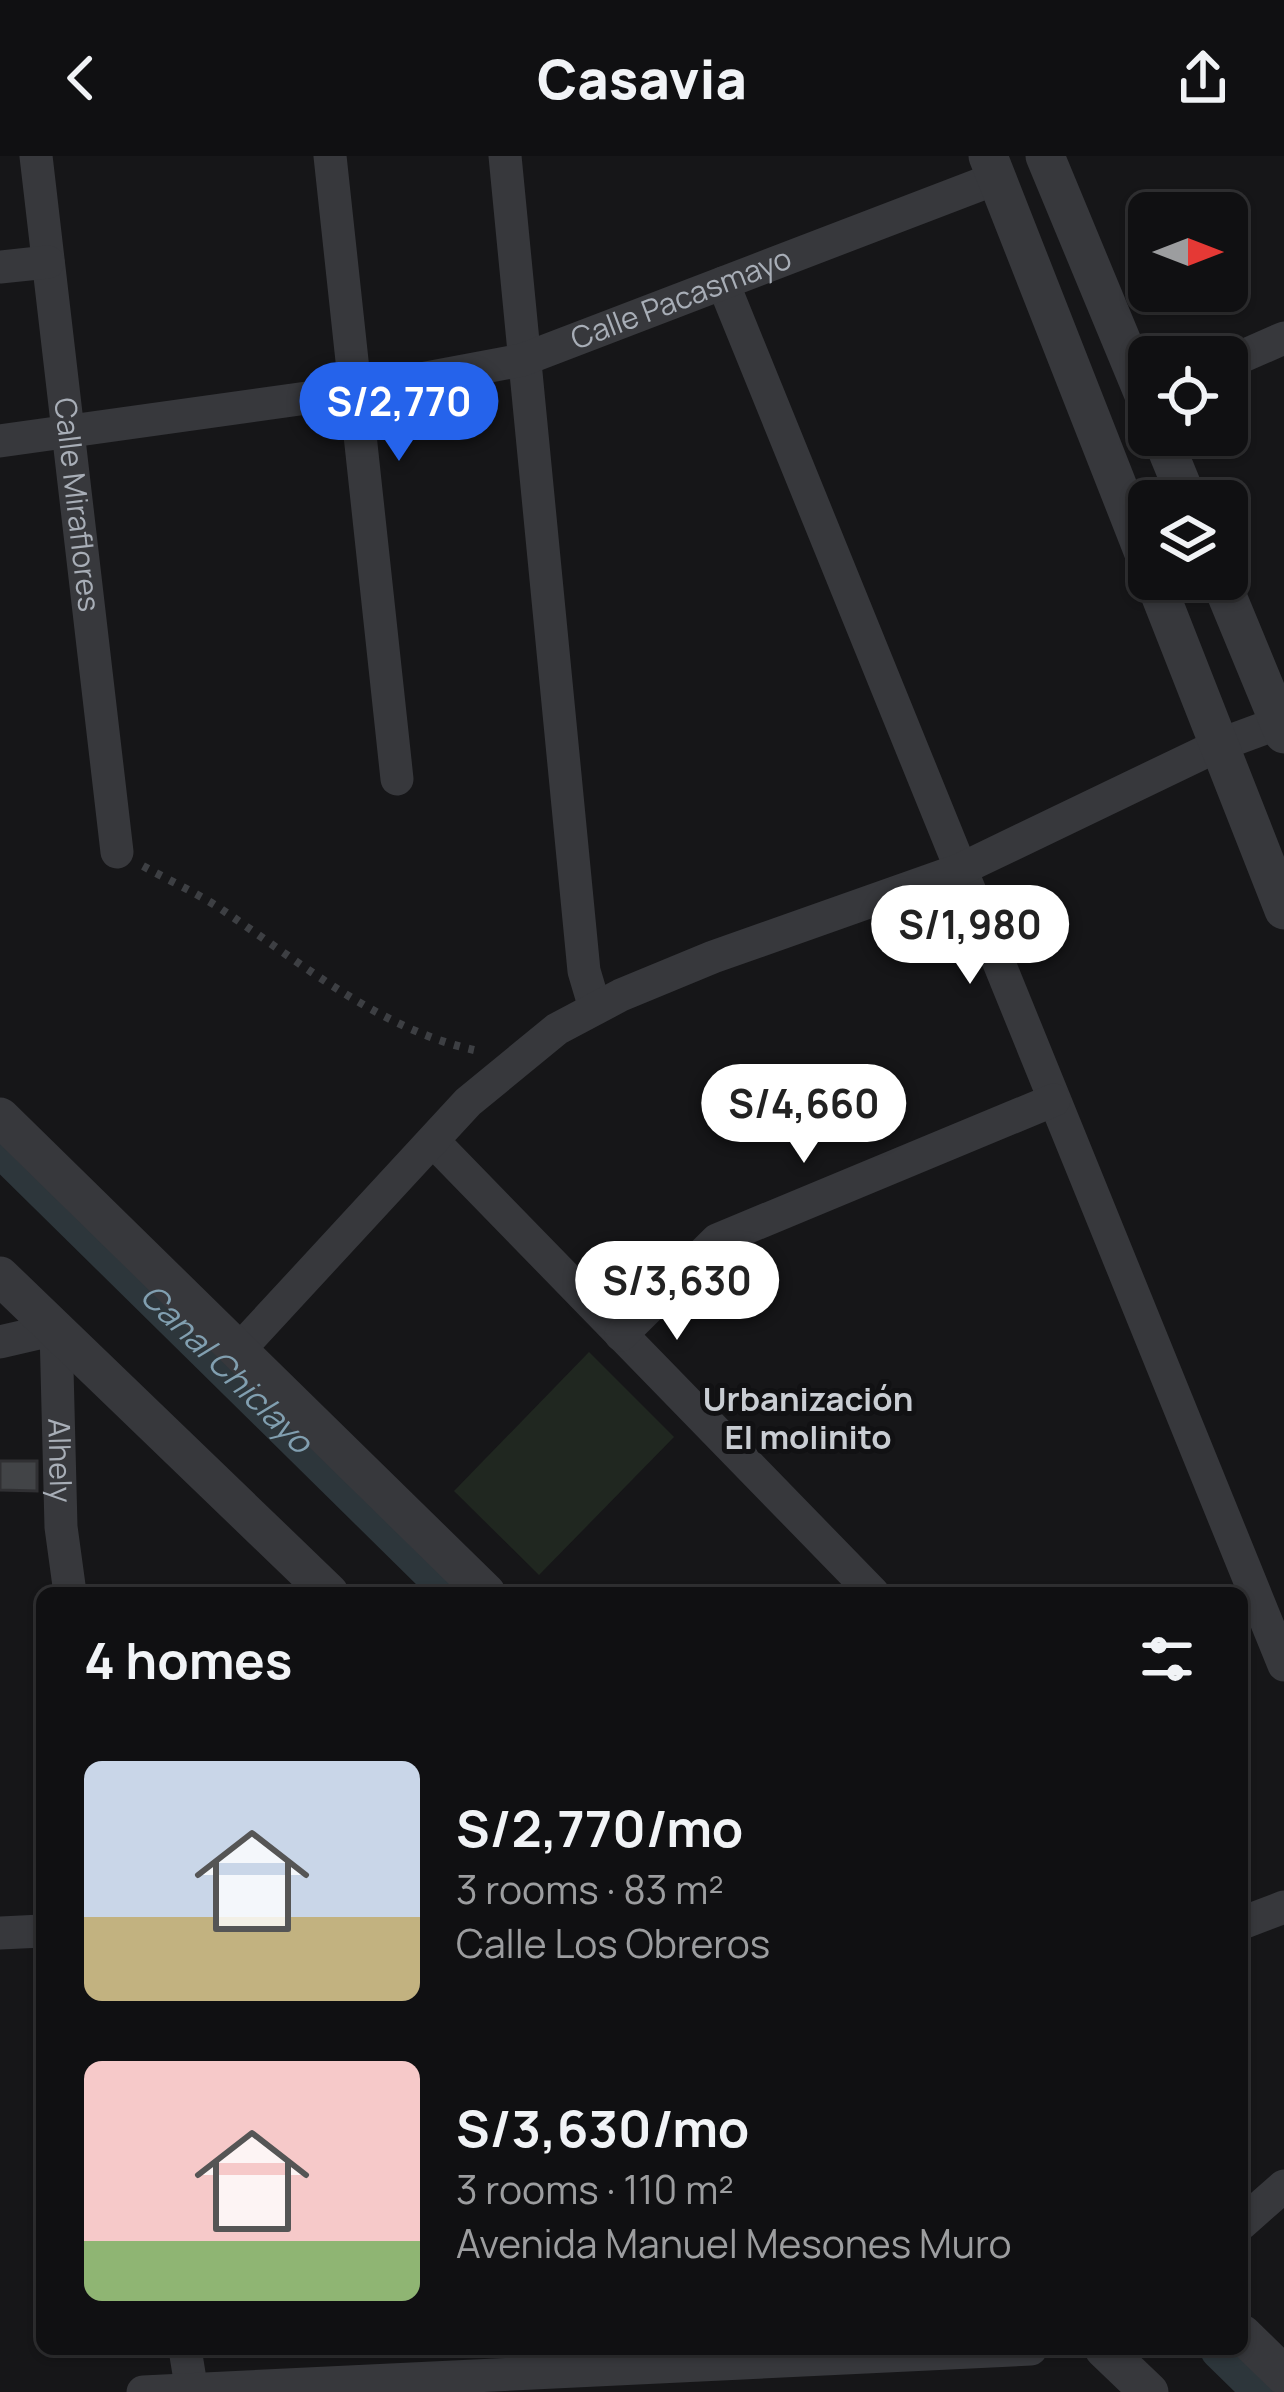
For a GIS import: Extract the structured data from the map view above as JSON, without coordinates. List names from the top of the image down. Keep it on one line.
{"streets":{"street":["Calle Pacasmayo","Calle Miraflores","Alhely"]},"crossings":[["Calle Pacasmayo","Calle Miraflores"]],"districts":["Urbanización El molinito"],"water":["Canal Chiclayo"],"north":"right","page":{"header":"Casavia","price":["S/2,770","S/1,980","S/4,660","S/3,630"],"heading":"4 homes","list":[{"name":"S/2,770/mo","note":"3 rooms · 83 m² · Calle Los Obreros"},{"name":"S/3,630/mo","note":"3 rooms · 110 m² · Avenida Manuel Mesones Muro"}]}}
